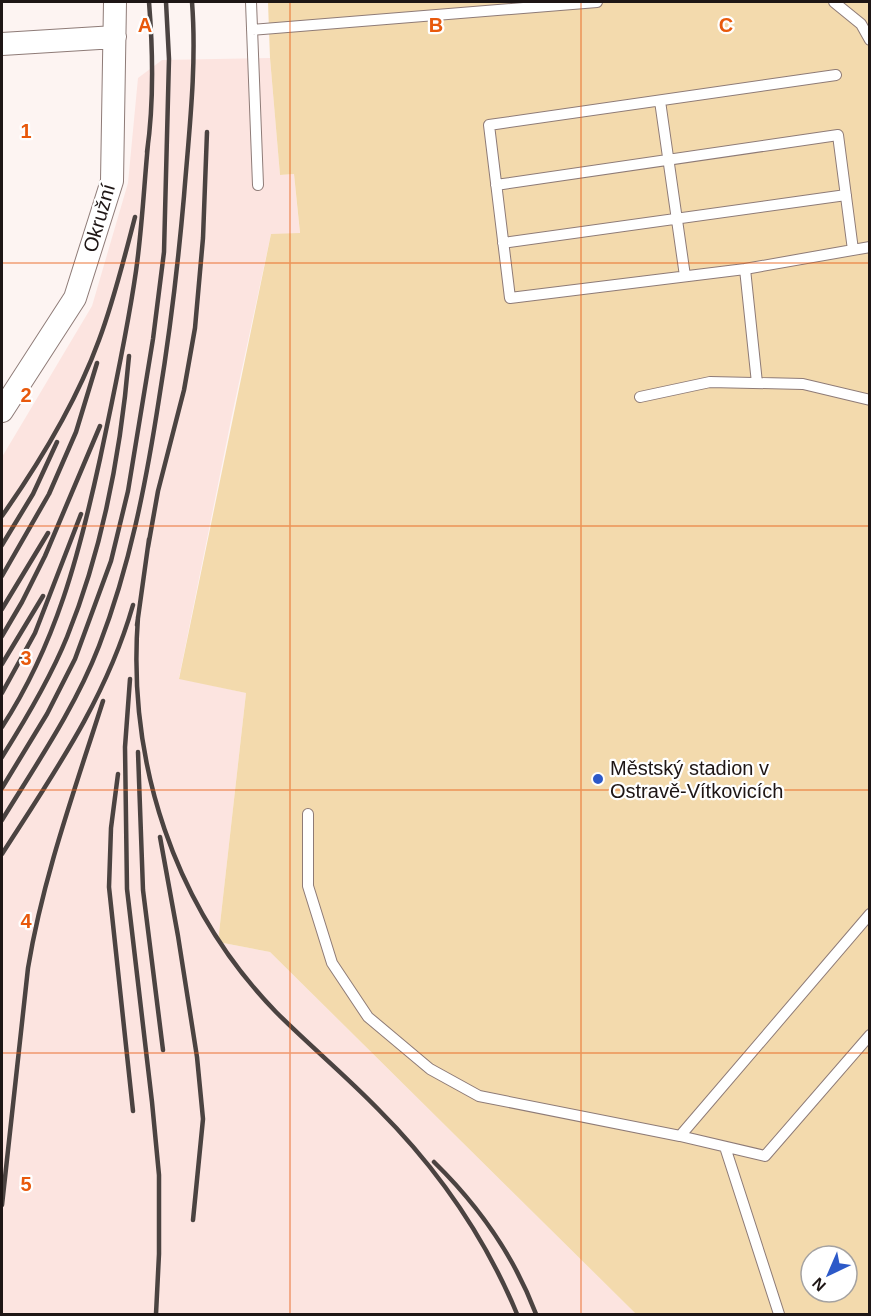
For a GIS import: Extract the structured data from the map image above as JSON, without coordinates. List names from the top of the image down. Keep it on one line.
{"streets":{"street":["Okružní"]},"places":["Městský stadion v Ostravě-Vítkovicích"],"north":"bottom left","grid":{"columns":["A","B","C"],"rows":["1","2","3","4","5"]}}
